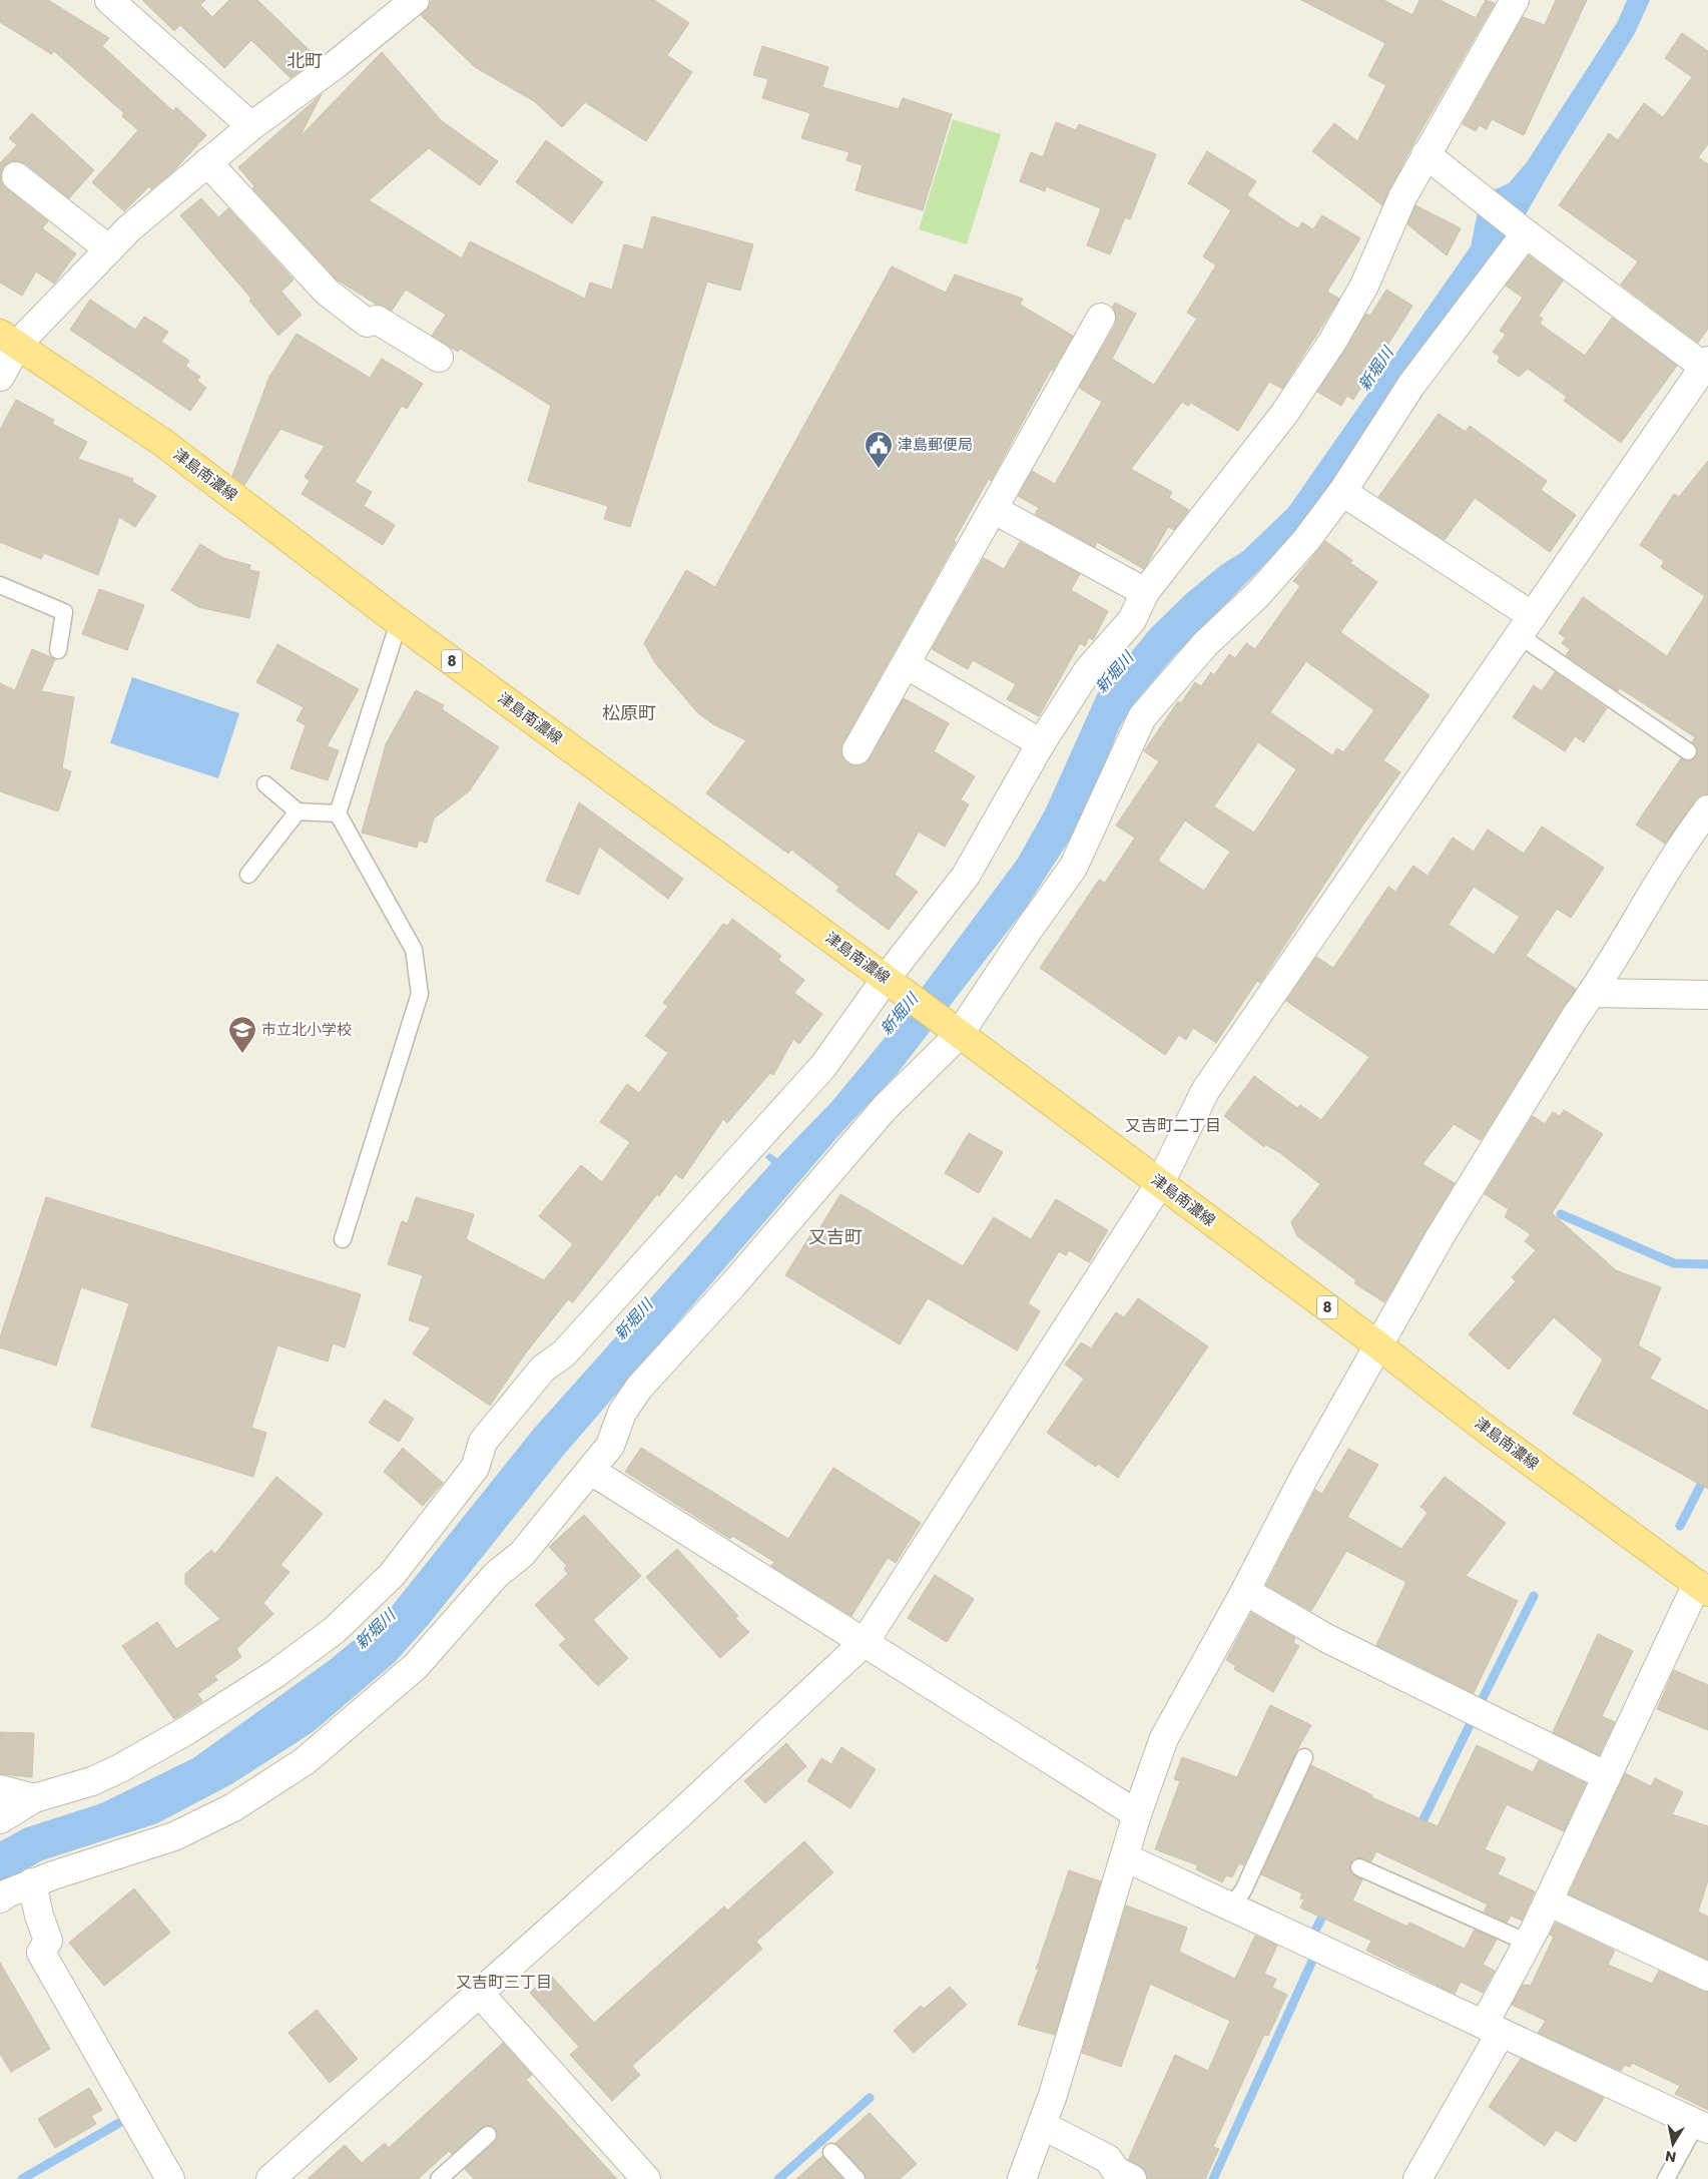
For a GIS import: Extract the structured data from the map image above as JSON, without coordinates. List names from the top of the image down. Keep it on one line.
{"streets":{"main road":["津島南濃線","8"]},"districts":["北町","松原町","又吉町二丁目","又吉町","又吉町三丁目"],"water":["新堀川"],"places":{"public building":["津島郵便局"],"school or university":["市立北小学校"]},"north":"bottom"}
